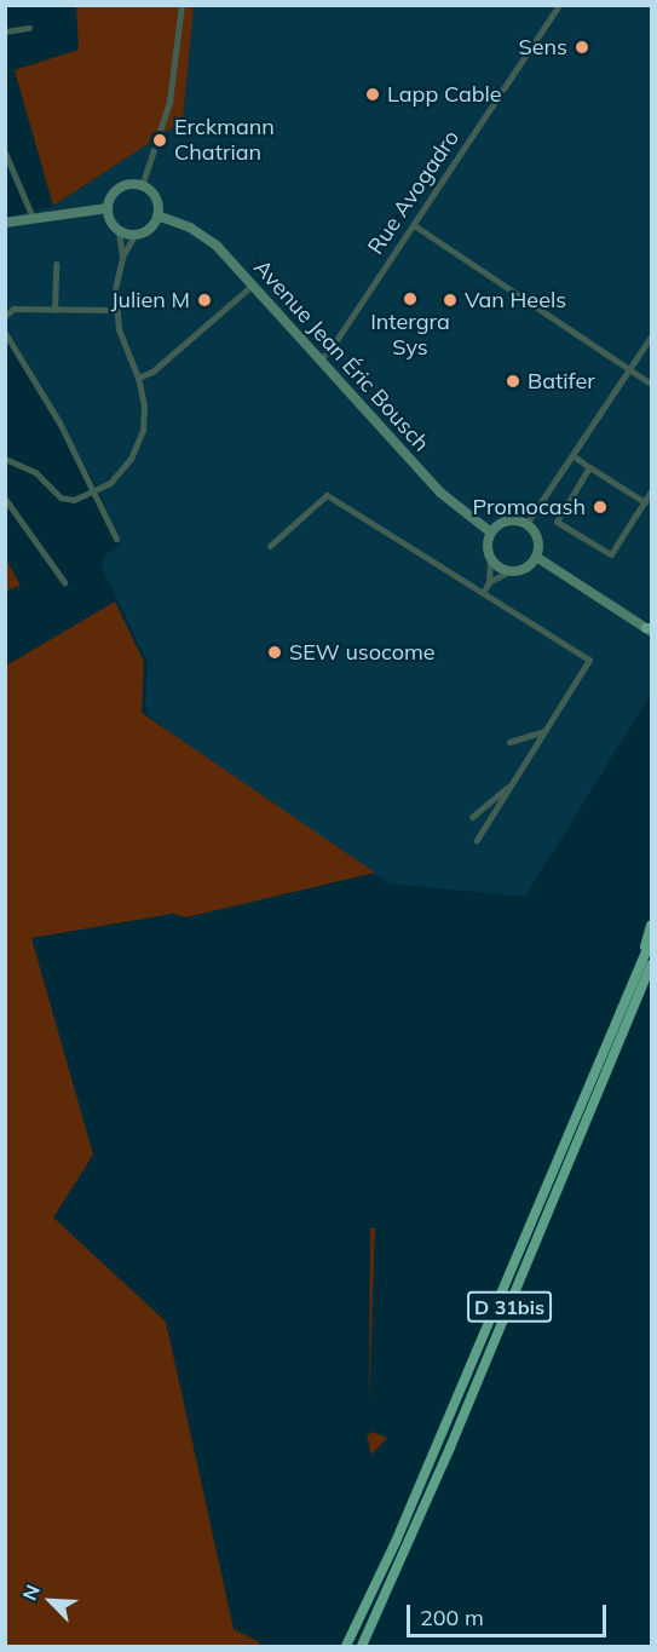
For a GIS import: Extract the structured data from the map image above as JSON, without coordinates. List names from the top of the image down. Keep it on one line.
{"streets":{"highway":["D 31bis"],"main road":["Avenue Jean Éric Bousch"],"street":["Rue Avogadro"]},"crossings":[["Rue Avogadro","Avenue Jean Éric Bousch"]],"places":["Sens","Lapp Cable","Erckmann Chatrian","Intergra Sys","Julien M","Van Heels","Batifer","Promocash","SEW usocome"],"scale_bar":"200 m","north":"top left"}
